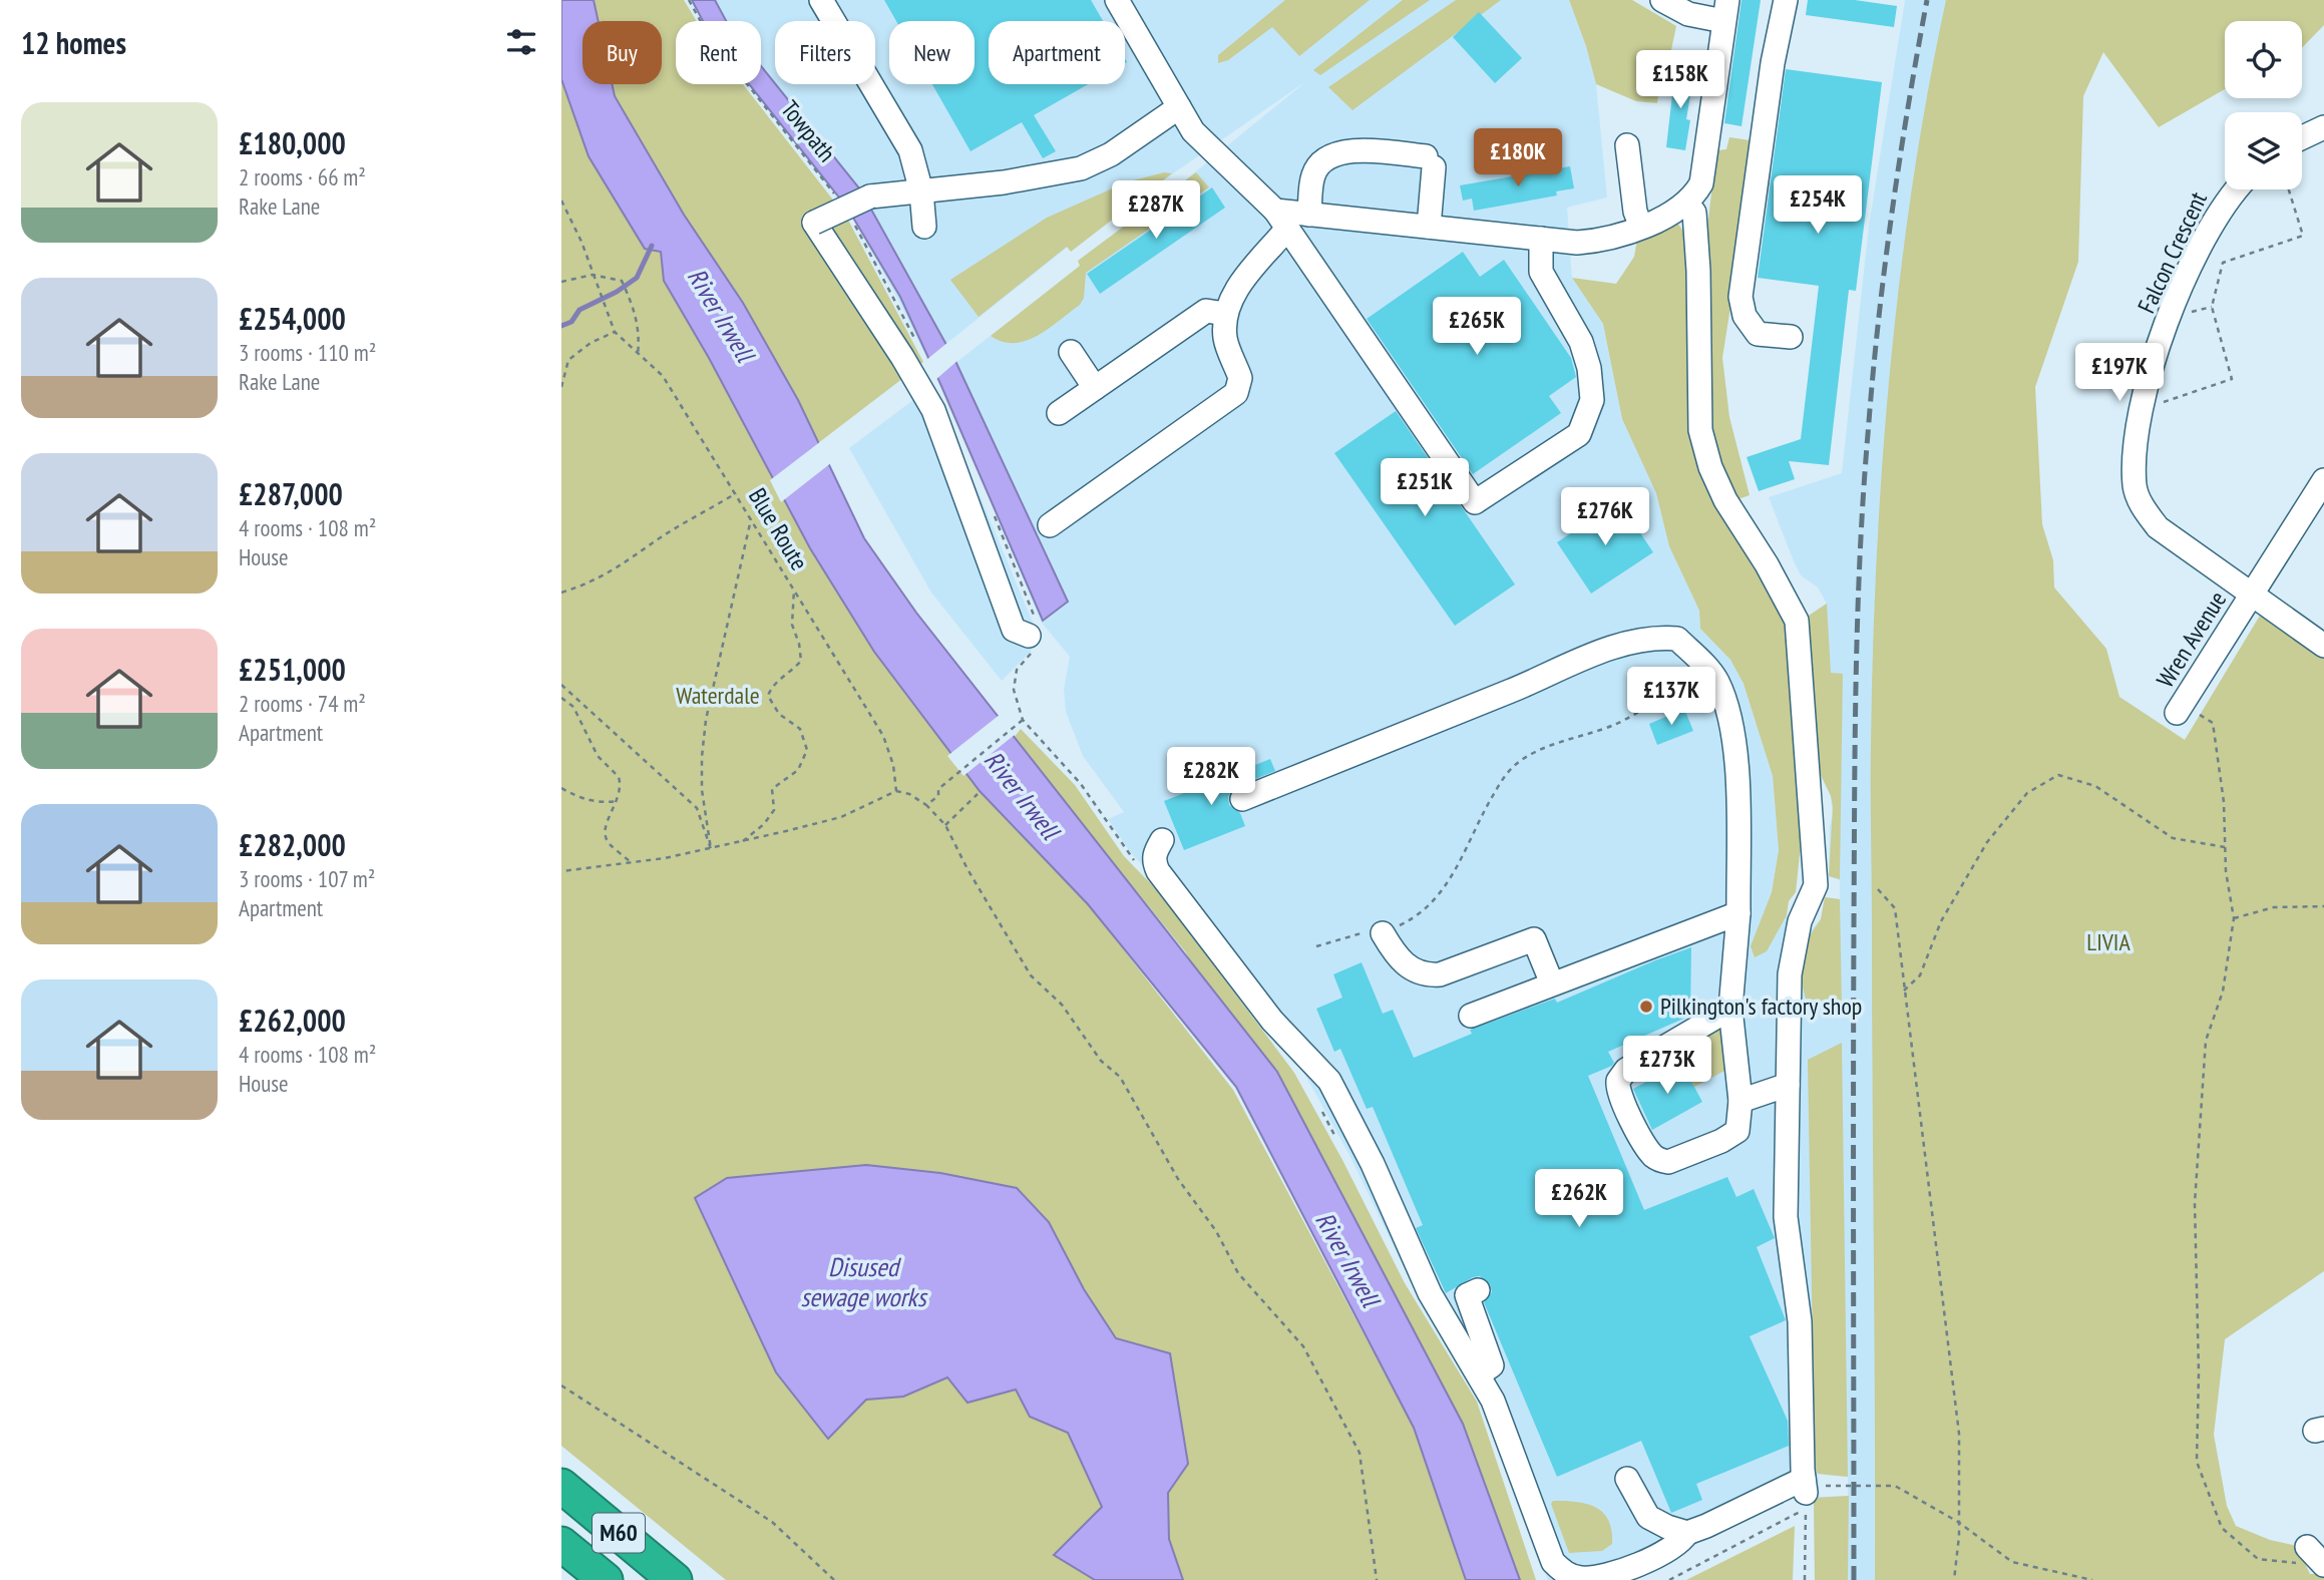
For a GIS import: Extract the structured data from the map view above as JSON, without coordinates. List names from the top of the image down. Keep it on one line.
{"streets":{"highway":["M60"],"street":["Falcon Crescent","Wren Avenue"],"path":["Towpath","Blue Route"]},"crossings":[["Falcon Crescent","Wren Avenue"]],"water":["River Irwell","Disused sewage works"],"parks":["Waterdale","LIVIA"],"places":["Pilkington's factory shop"],"page":{"heading":"12 homes","chip":["Buy","Rent","Filters","New","Apartment"],"price":["£158K","£180K","£254K","£287K","£265K","£197K","£251K","£276K","£137K","£282K","£273K","£262K"],"list":[{"name":"£180,000","note":"2 rooms · 66 m² · Rake Lane"},{"name":"£254,000","note":"3 rooms · 110 m² · Rake Lane"},{"name":"£287,000","note":"4 rooms · 108 m² · House"},{"name":"£251,000","note":"2 rooms · 74 m² · Apartment"},{"name":"£282,000","note":"3 rooms · 107 m² · Apartment"},{"name":"£262,000","note":"4 rooms · 108 m² · House"}]}}
